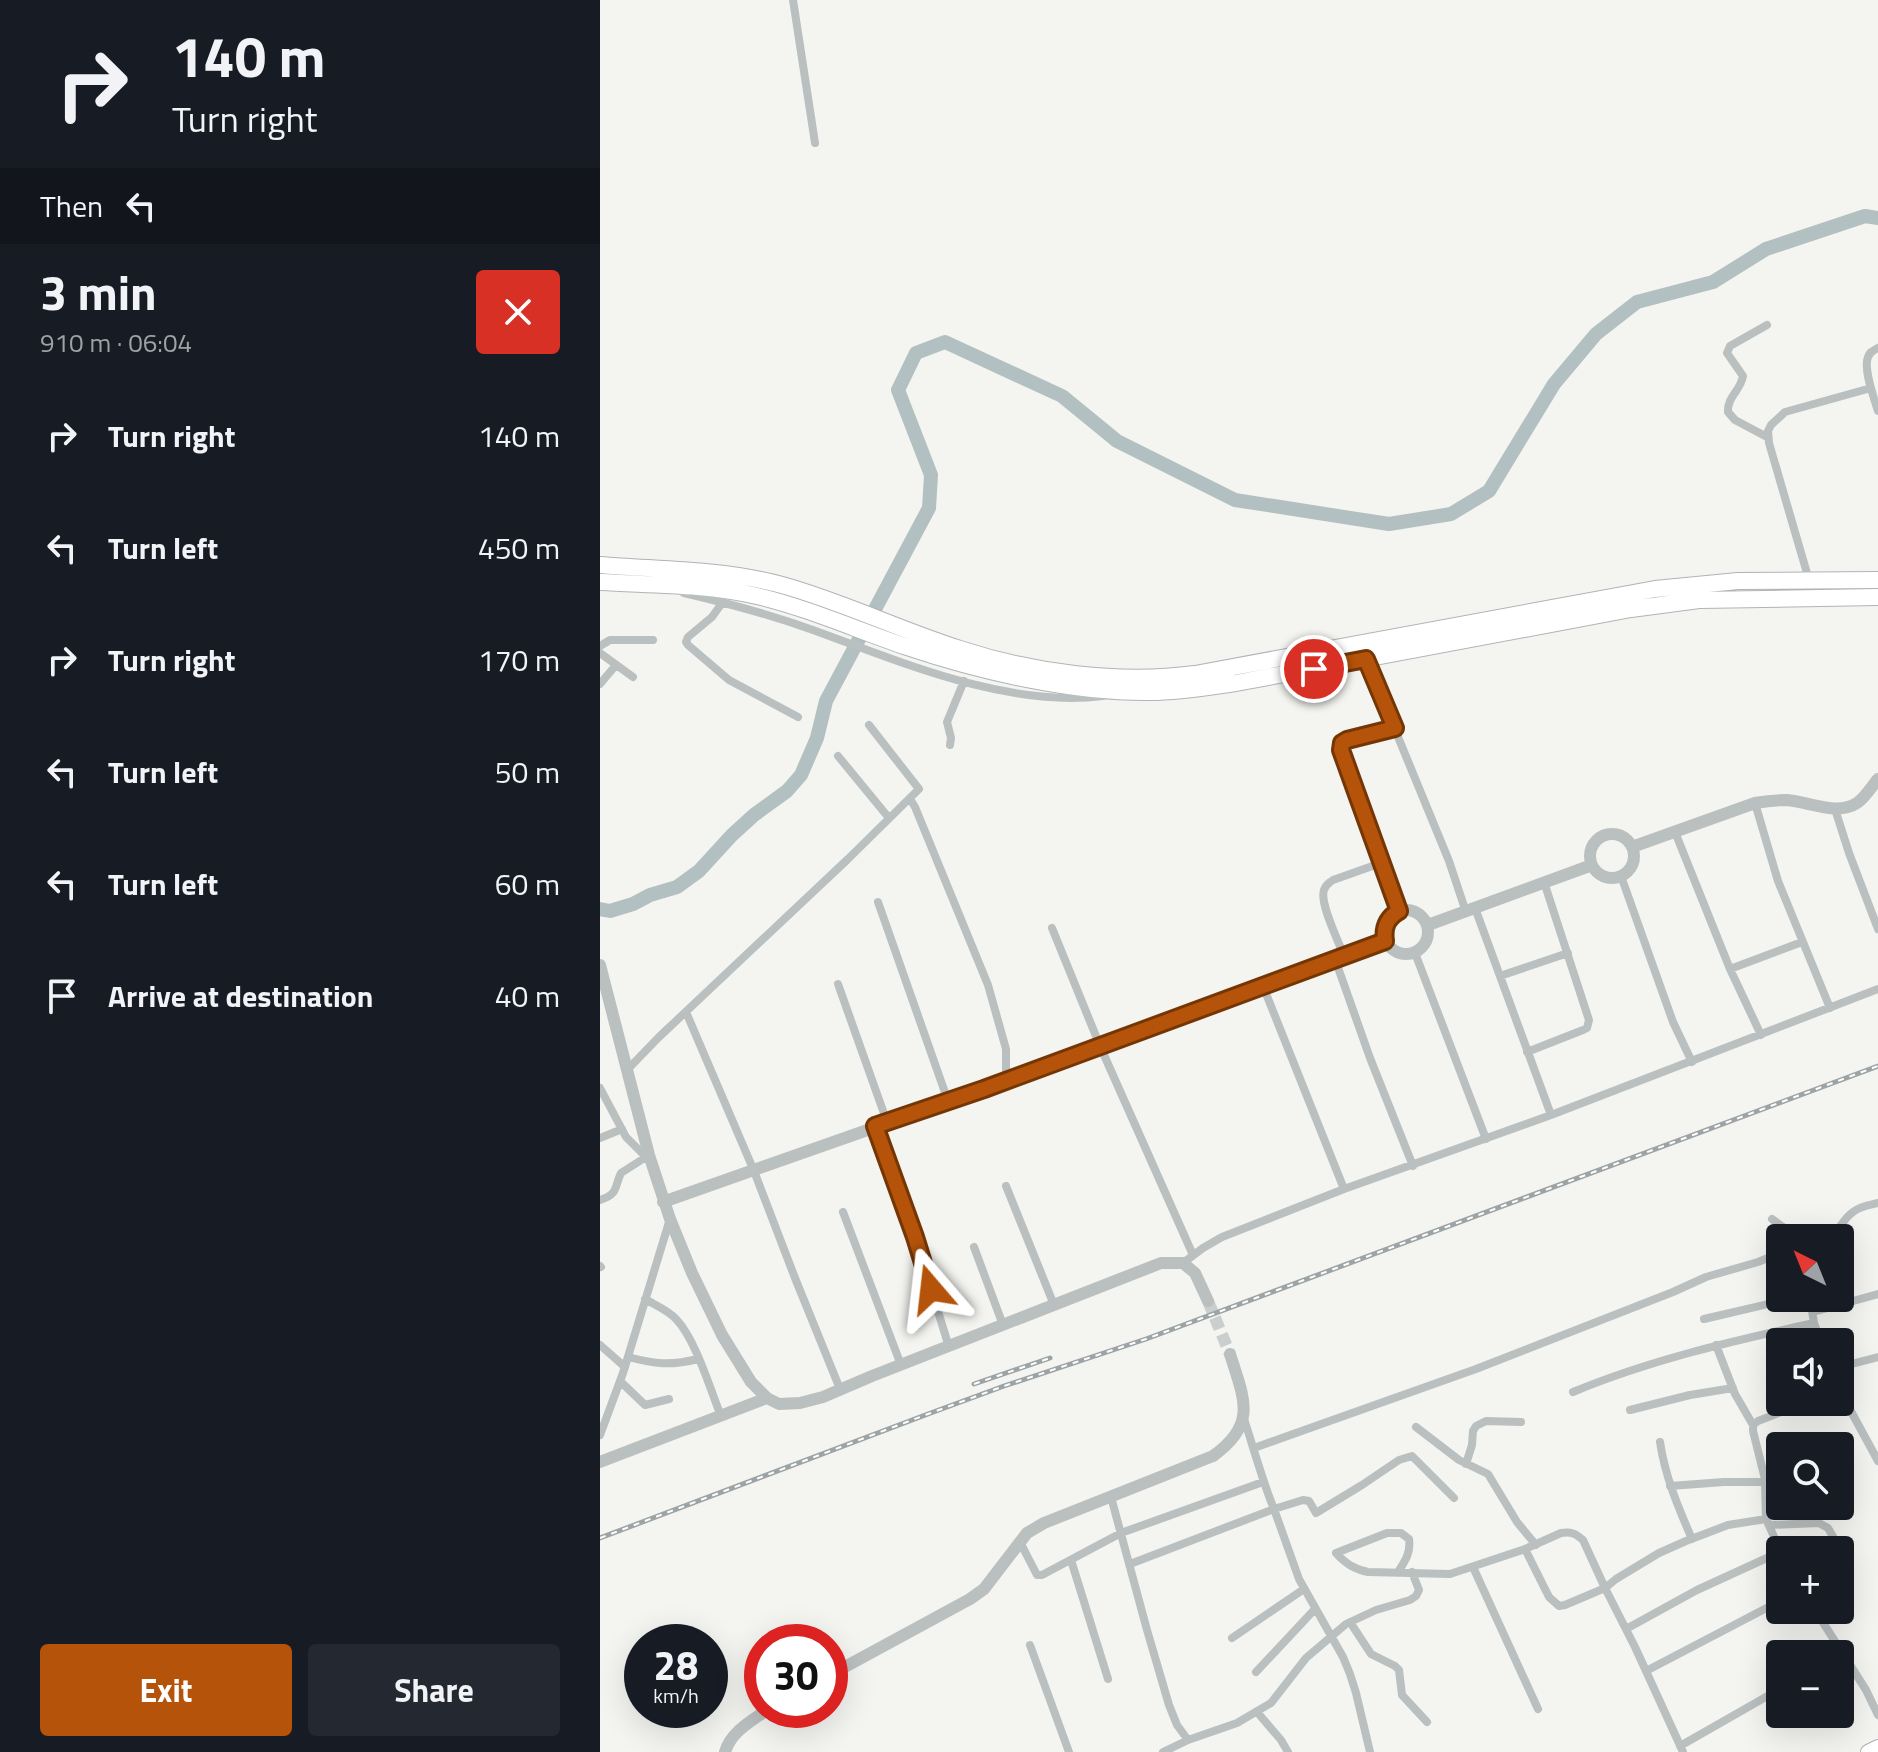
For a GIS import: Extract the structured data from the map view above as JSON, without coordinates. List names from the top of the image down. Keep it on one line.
{"north":"top left","page":{"turn":["140 m","Turn right"],"then":"Then","heading":["3 min","910 m · 06:04"],"list":[{"name":"Turn right","value":"140 m"},{"name":"Turn left","value":"450 m"},{"name":"Turn right","value":"170 m"},{"name":"Turn left","value":"50 m"},{"name":"Turn left","value":"60 m"},{"name":"Arrive at destination","value":"40 m"}],"map_buttons":["+","−"],"speed":"28 km/h","limit":"30","buttons":["Exit","Share"]}}
